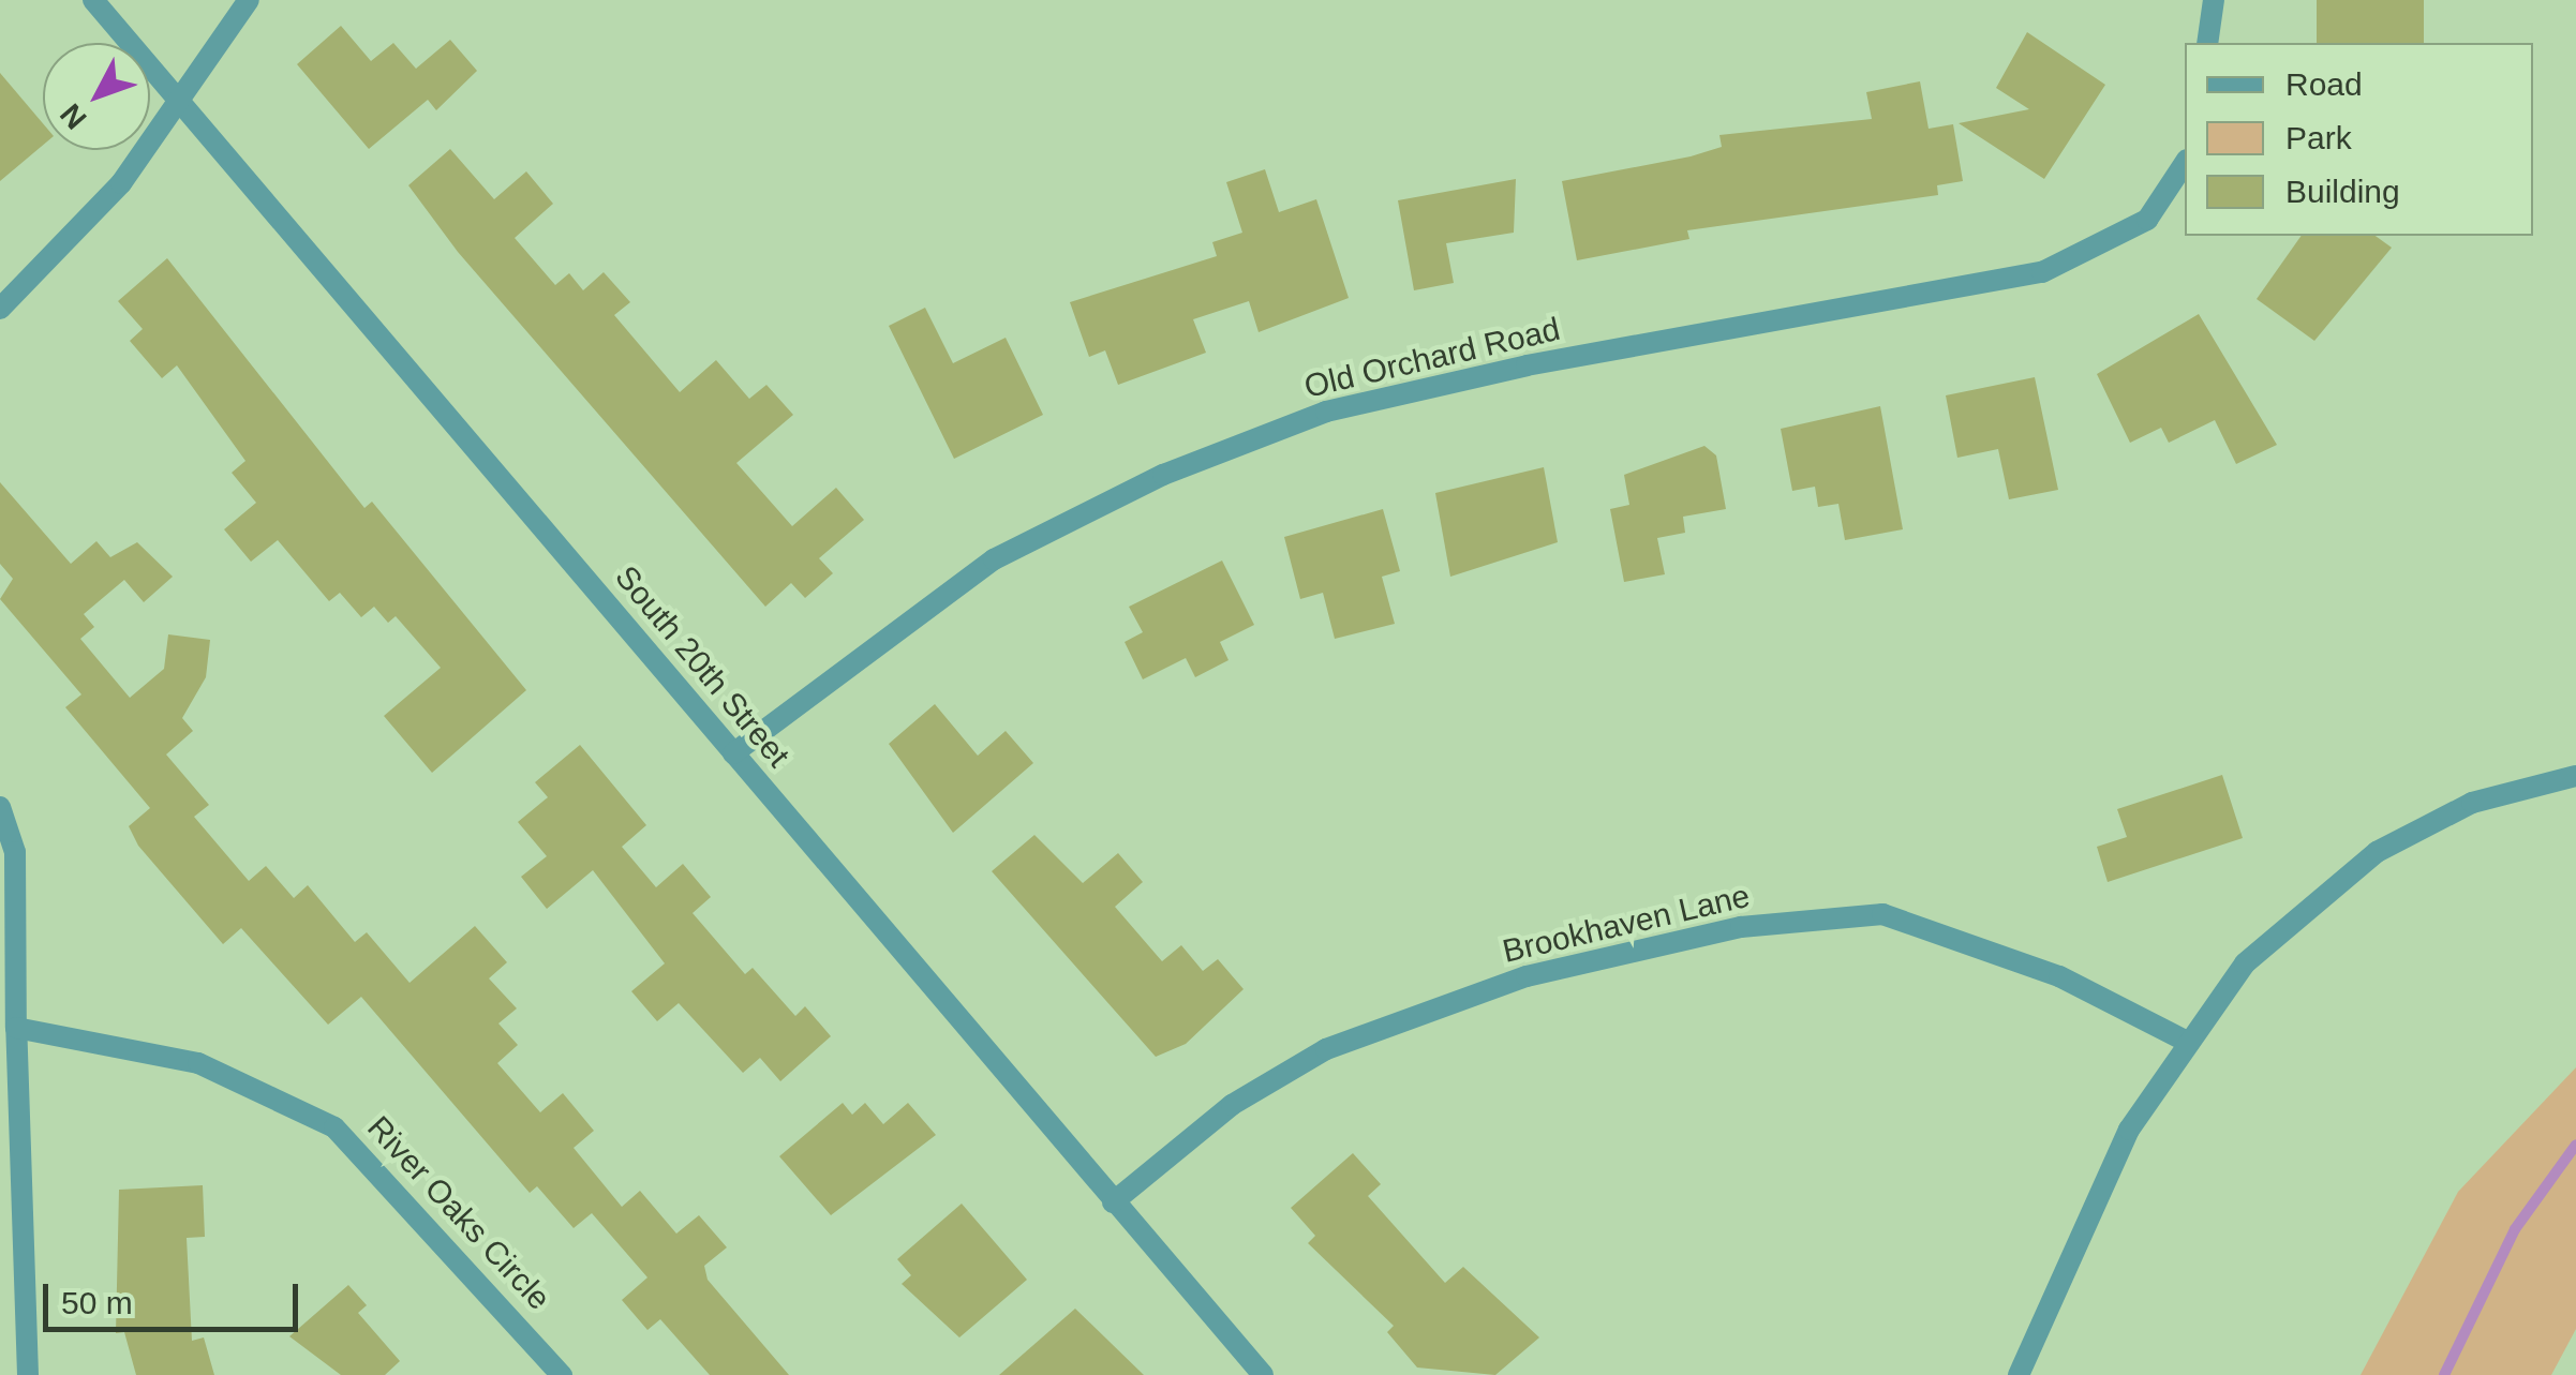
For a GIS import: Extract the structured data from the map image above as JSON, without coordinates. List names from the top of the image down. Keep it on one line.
{"streets":{"street":["Old Orchard Road","South 20th Street","Brookhaven Lane","River Oaks Circle"]},"crossings":[["Old Orchard Road","South 20th Street"],["South 20th Street","Brookhaven Lane"]],"legend":["Road","Park","Building"],"scale_bar":"50 m","north":"bottom left"}
